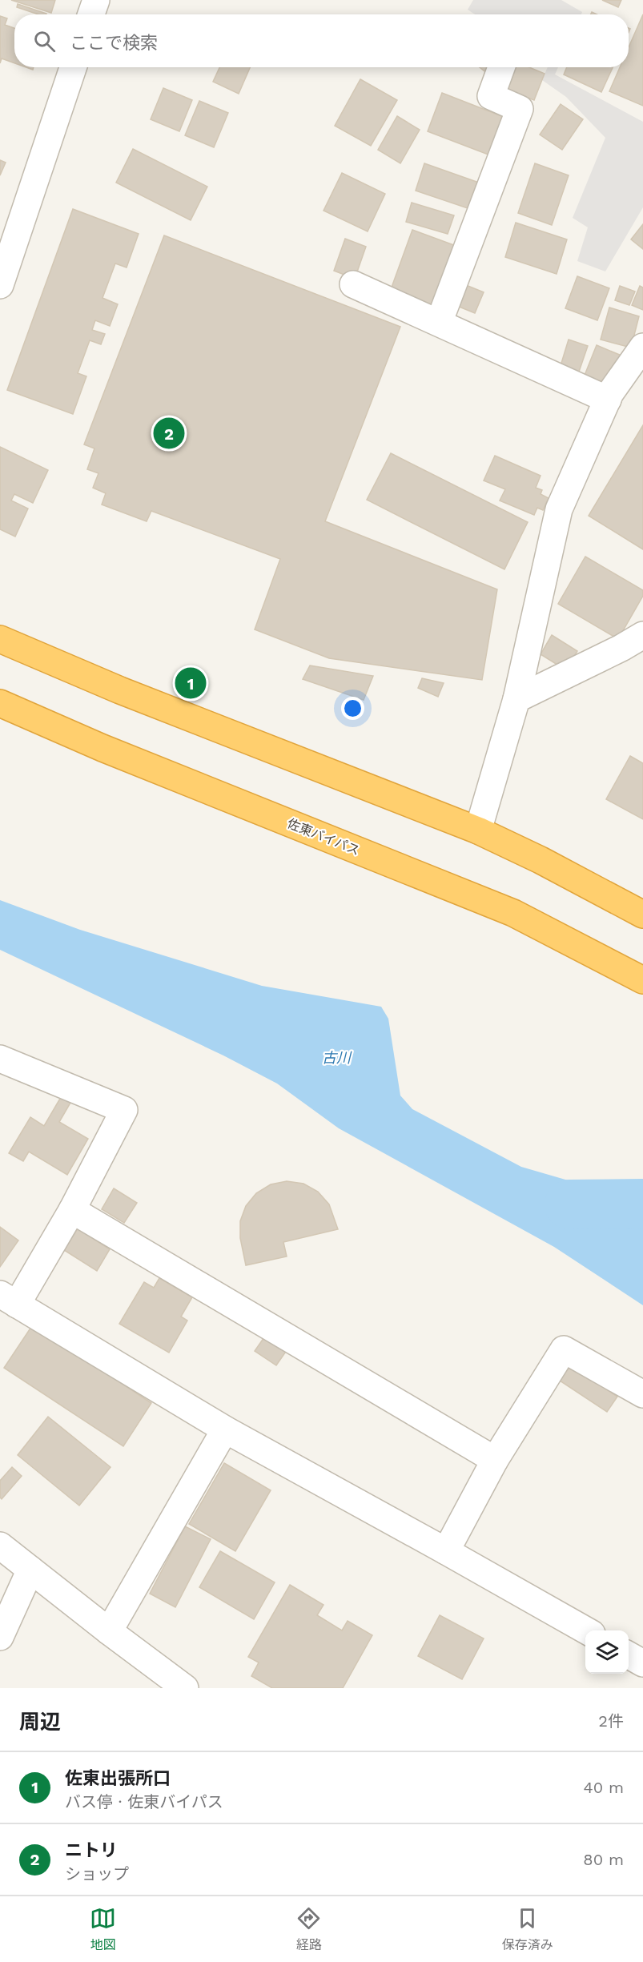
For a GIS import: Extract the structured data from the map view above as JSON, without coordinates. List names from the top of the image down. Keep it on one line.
{"streets":{"highway":["佐東バイパス"]},"water":["古川"],"page":{"search":"ここで検索","pins":["2","1"],"heading":["周辺","2件"],"list":[{"mark":"1","name":"佐東出張所口","note":"バス停 · 佐東バイパス","value":"40 m"},{"mark":"2","name":"ニトリ","note":"ショップ","value":"80 m"}],"nav":["地図","経路","保存済み"]}}
